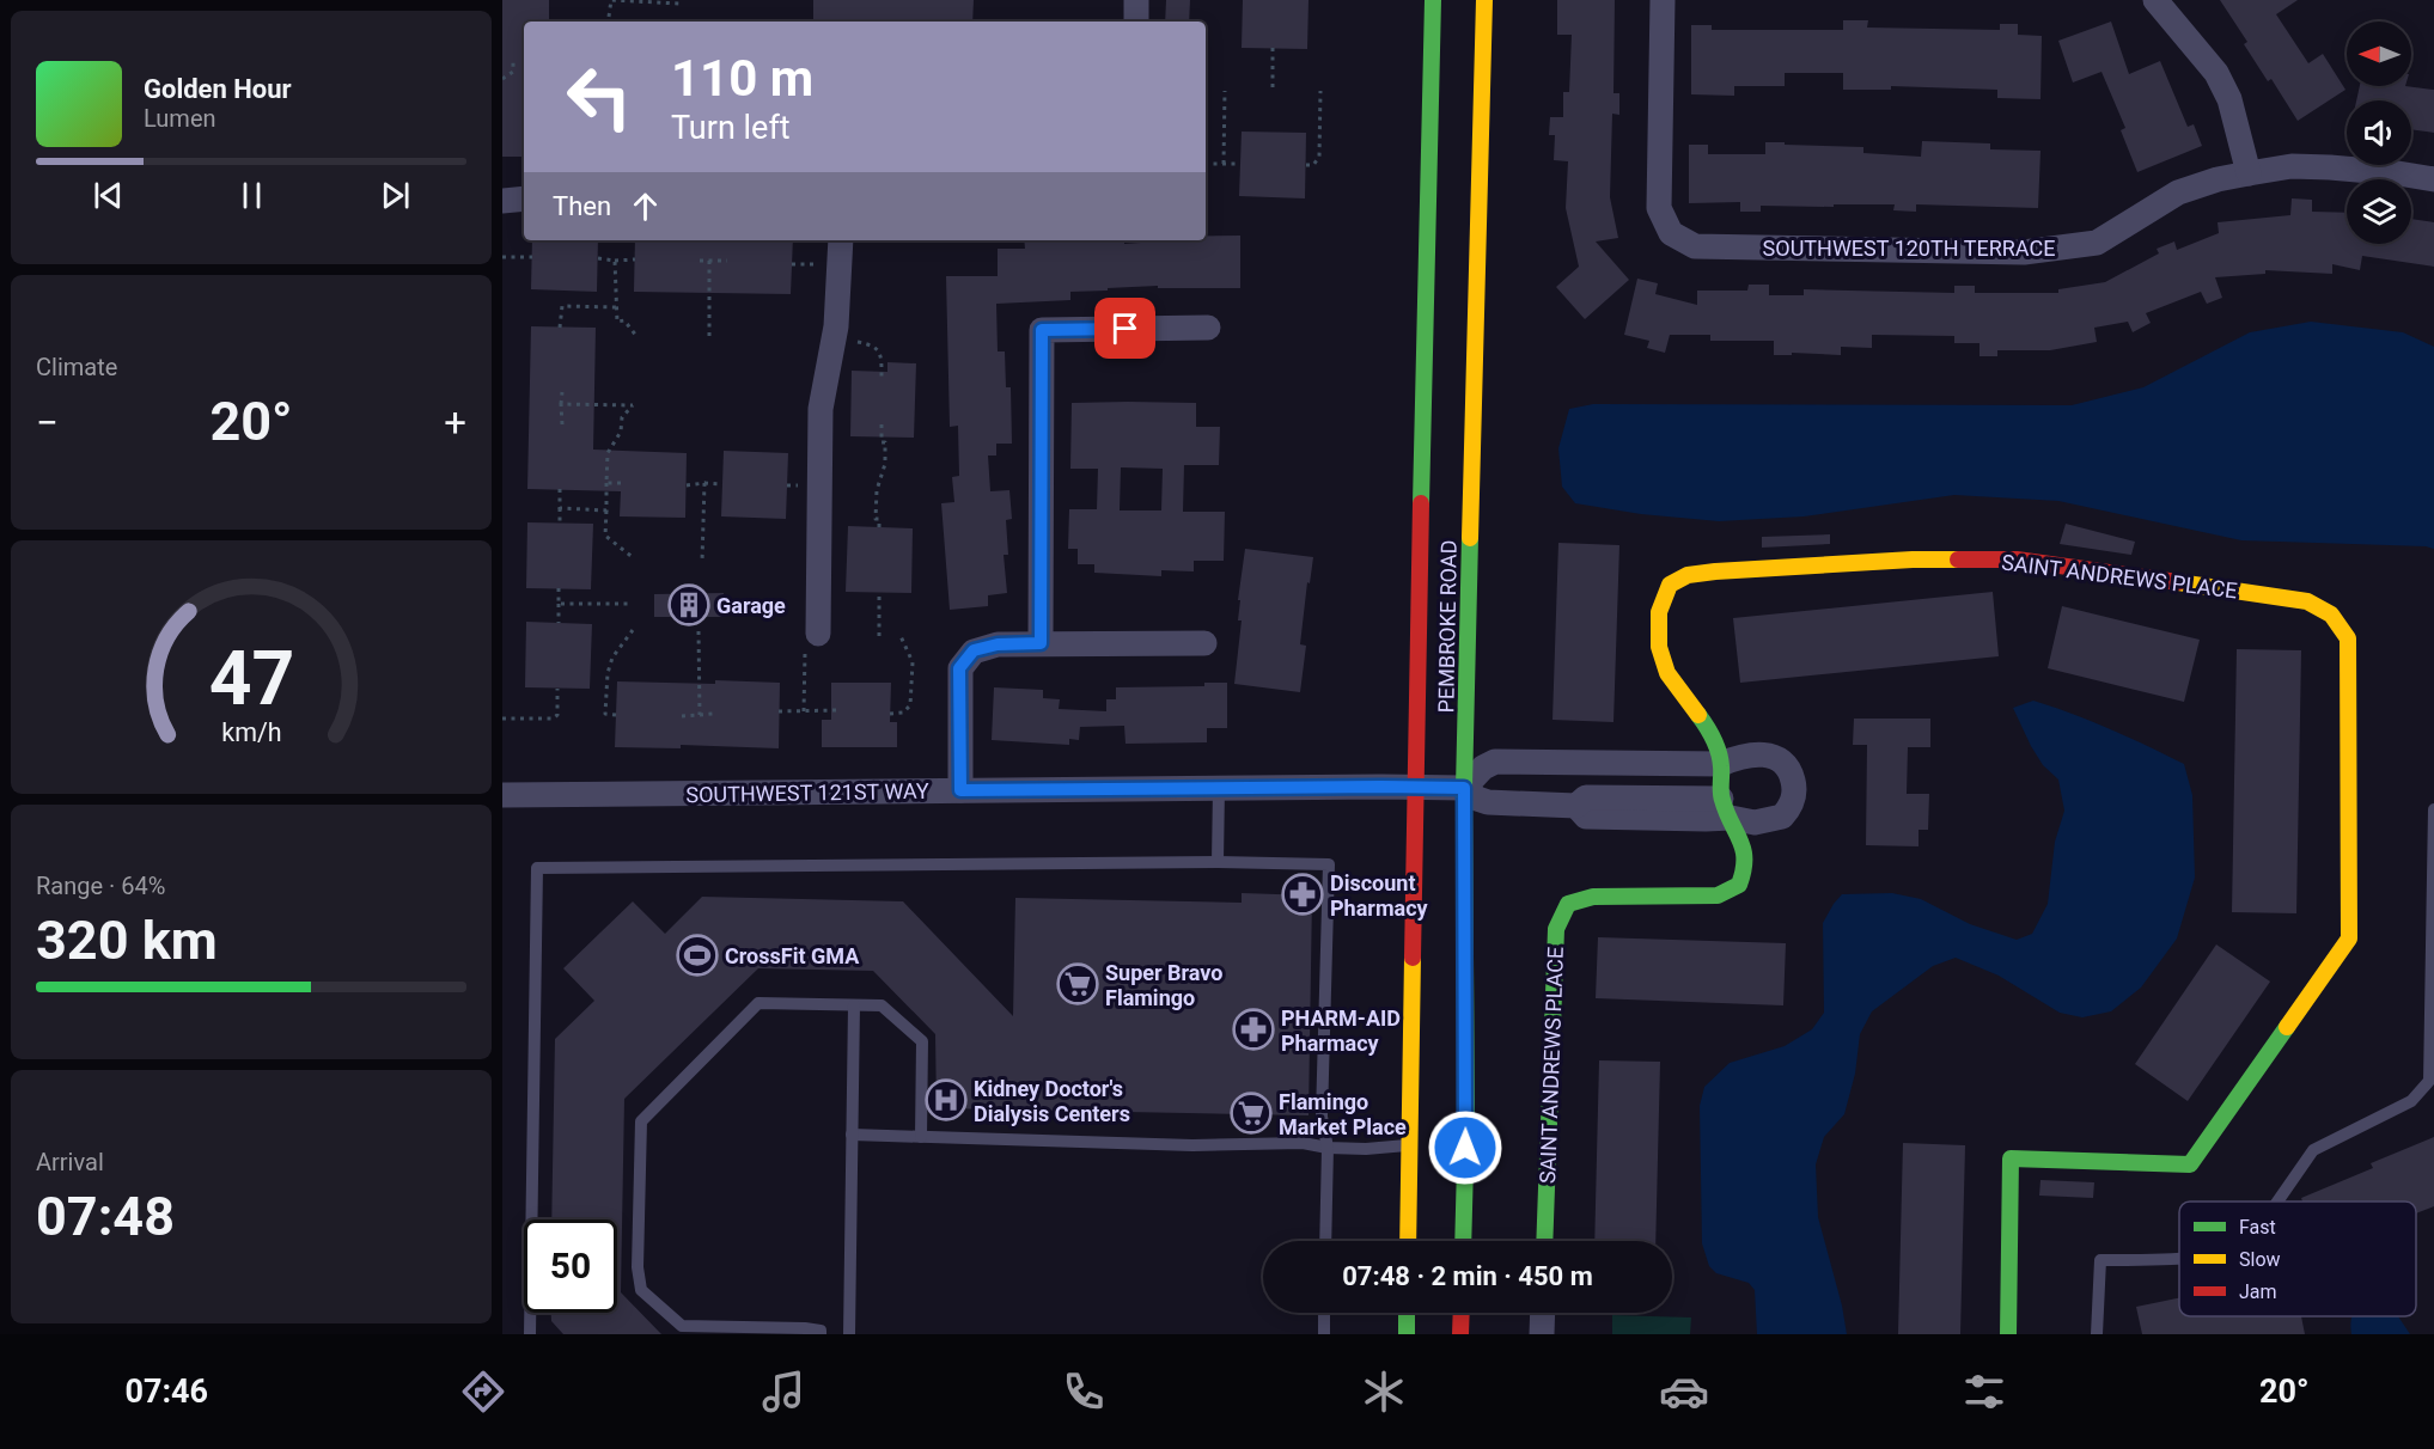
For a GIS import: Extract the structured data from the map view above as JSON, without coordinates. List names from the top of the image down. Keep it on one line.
{"streets":{"main road":["SAINT ANDREWS PLACE","PEMBROKE ROAD"],"street":["SOUTHWEST 120TH TERRACE","SOUTHWEST 121ST WAY"]},"crossings":[["PEMBROKE ROAD","SOUTHWEST 121ST WAY"]],"places":{"building":["Garage"],"pharmacy":["Discount Pharmacy","PHARM-AID Pharmacy"],"sports":["CrossFit GMA"],"supermarket":["Super Bravo Flamingo","Flamingo Market Place"],"hospital":["Kidney Doctor's Dialysis Centers"]},"legend":["Fast","Slow","Jam"],"north":"left","page":{"turn":["110 m","Turn left"],"song":["Golden Hour","Lumen"],"then":"Then","tile":["Climate",["Range · 64%","320 km"],["Arrival","07:48"]],"heat":["−","20°","+"],"limit":"50","trip":"07:48 · 2 min · 450 m","tabs":["07:46","20°"],"gauge":["47","km/h"]}}
